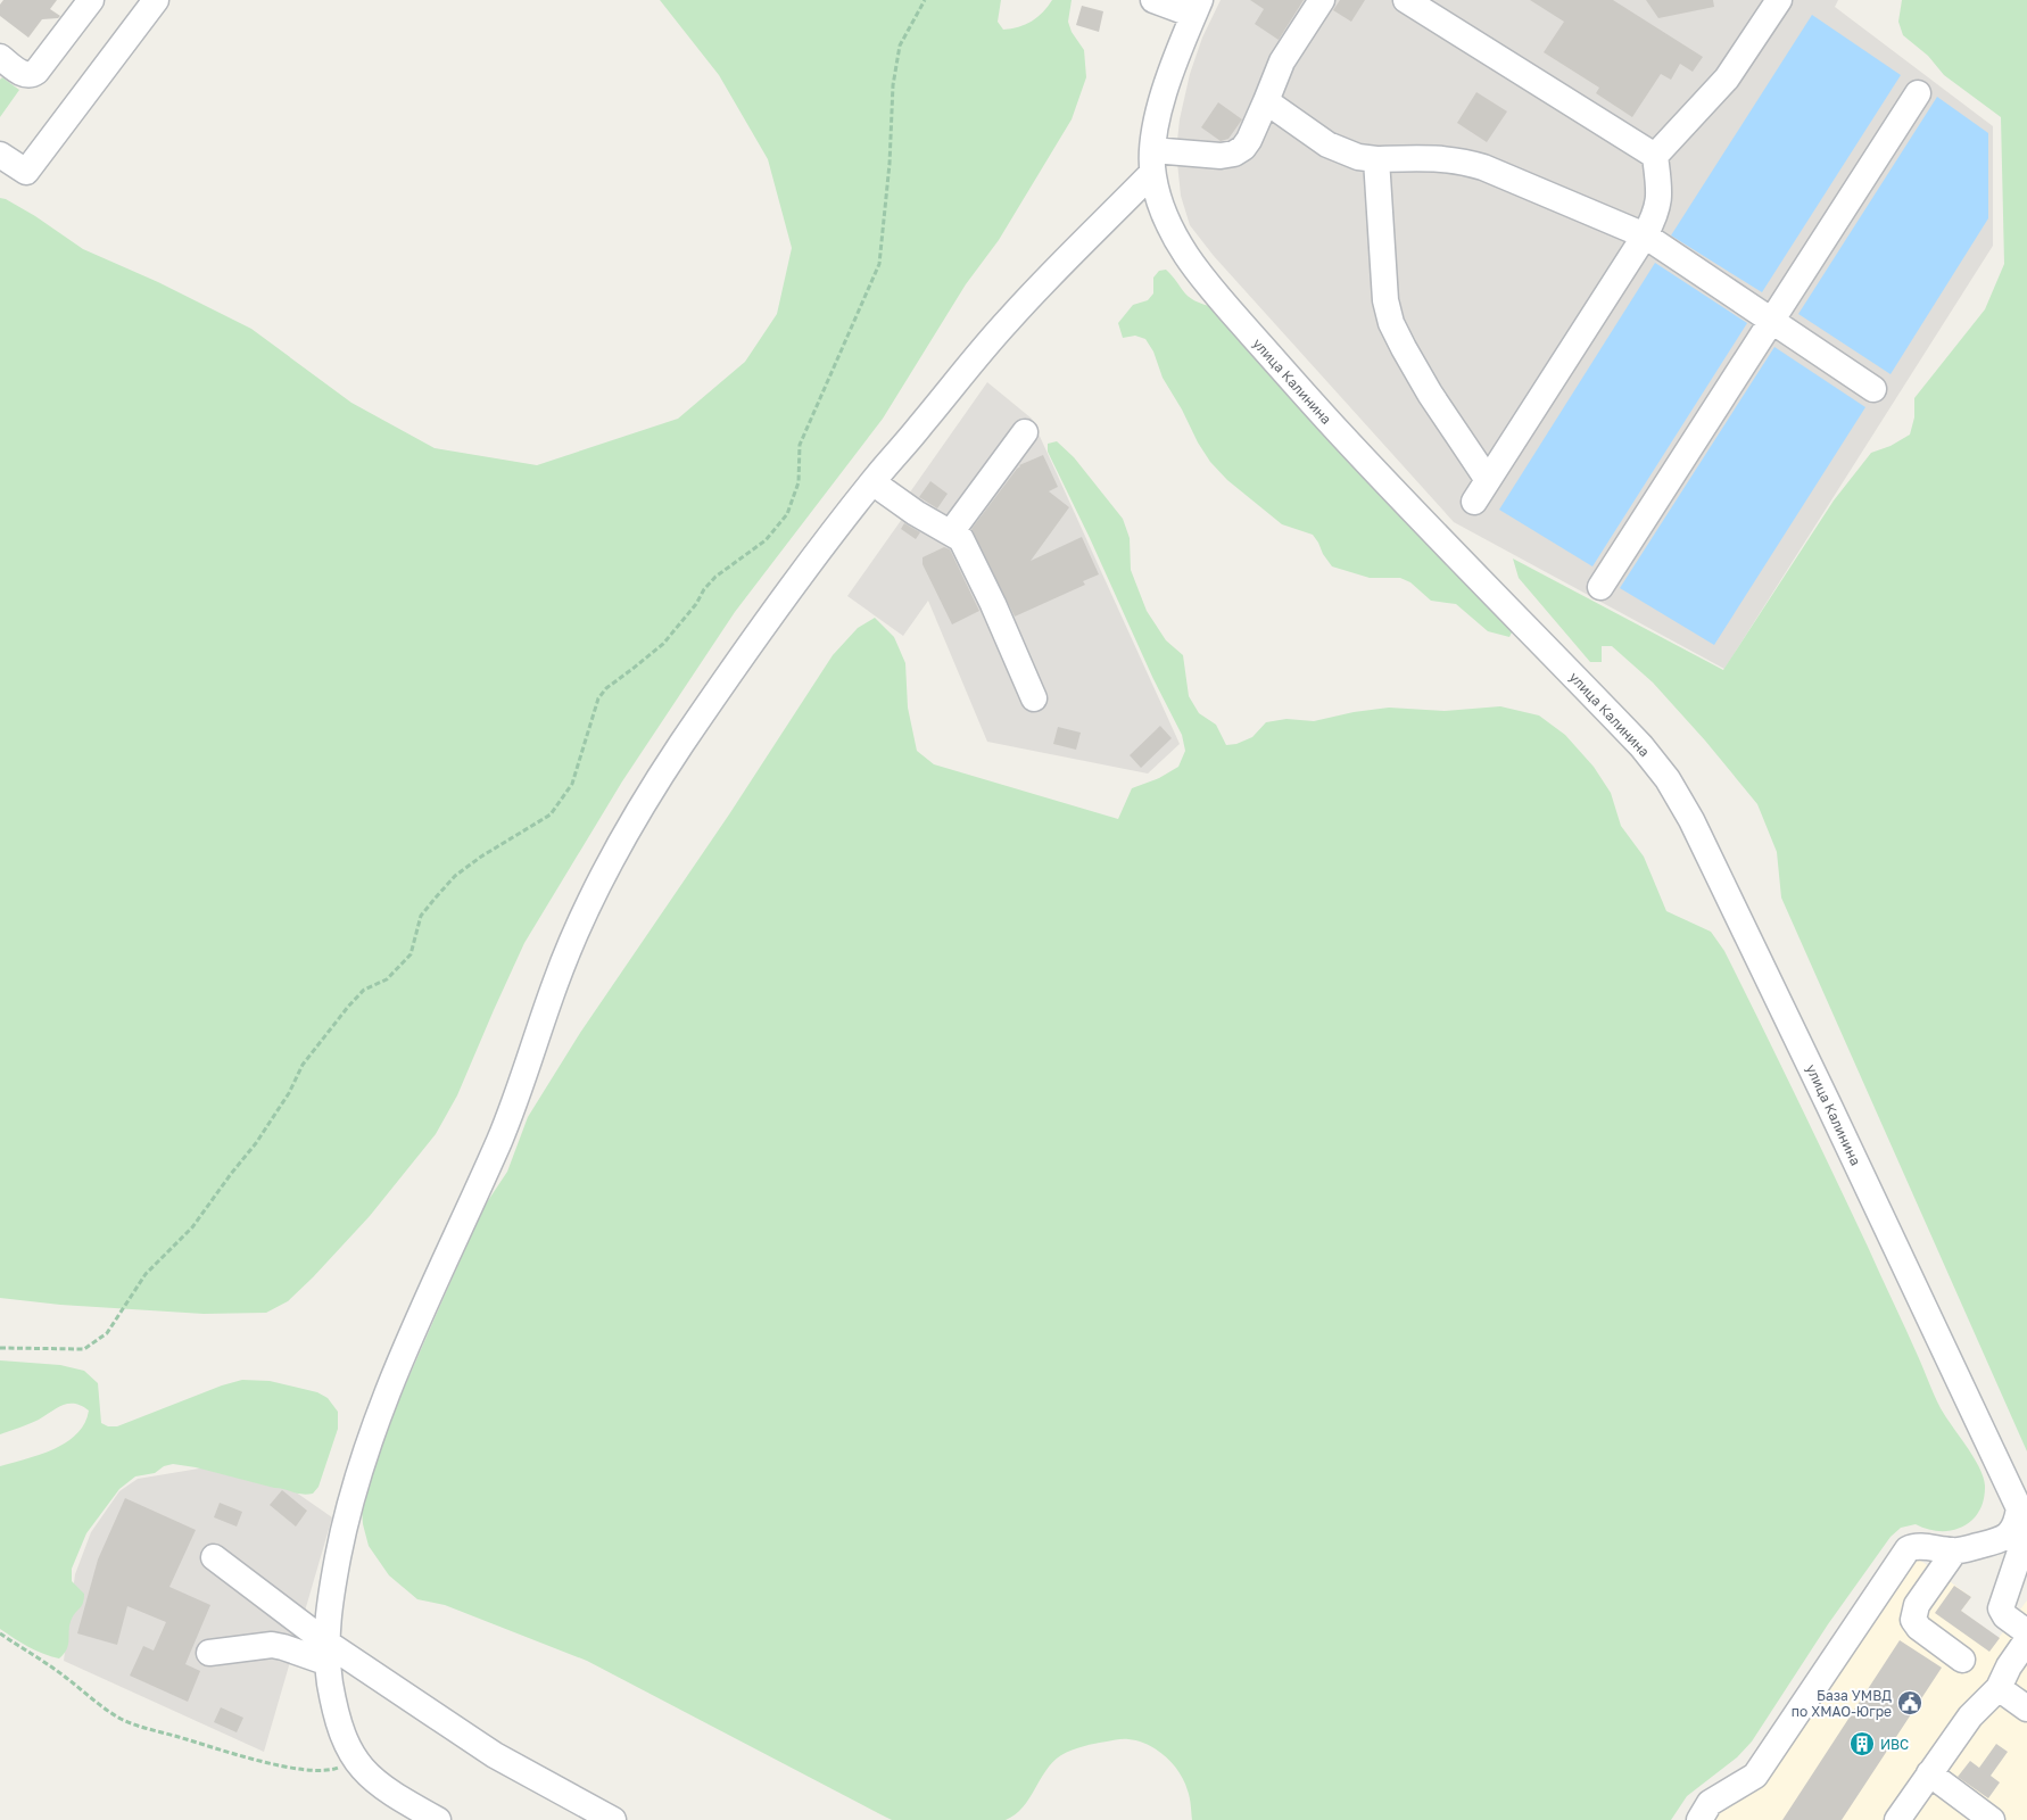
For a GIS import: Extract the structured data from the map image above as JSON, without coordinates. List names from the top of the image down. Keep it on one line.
{"streets":{"street":["улица Калинина"]},"places":{"public building":["База УМВД по ХМАО-Югре"],"building":["ИВС"]}}
